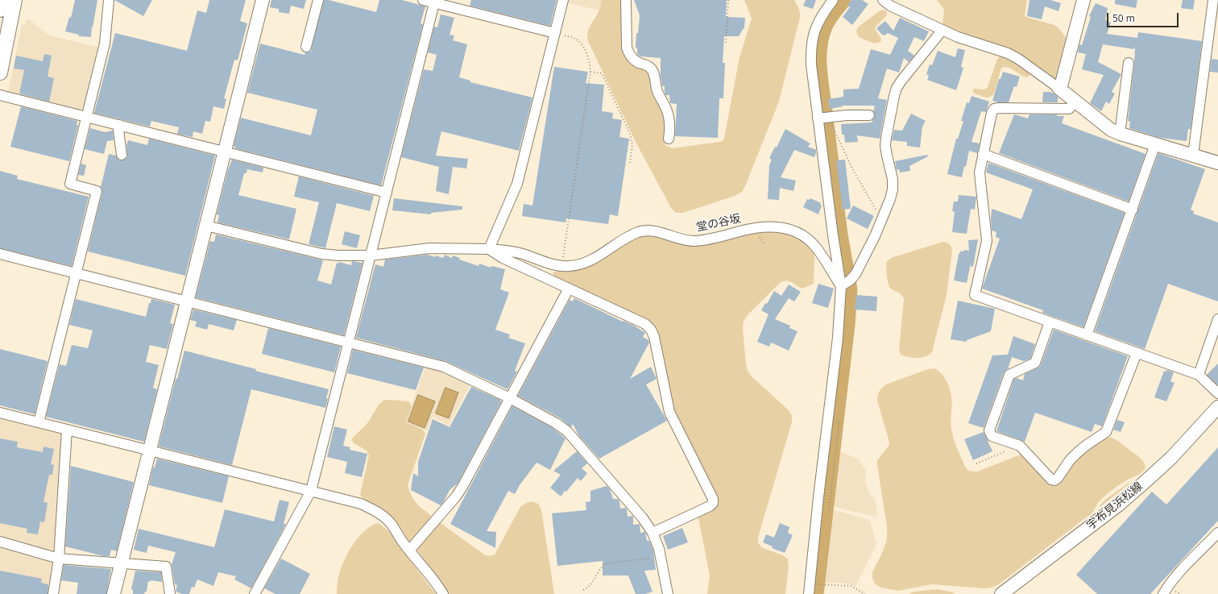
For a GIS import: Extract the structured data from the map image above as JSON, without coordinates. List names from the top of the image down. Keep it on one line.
{"streets":{"street":["堂の谷坂","宇布見浜松線"]},"scale_bar":"50 m"}
